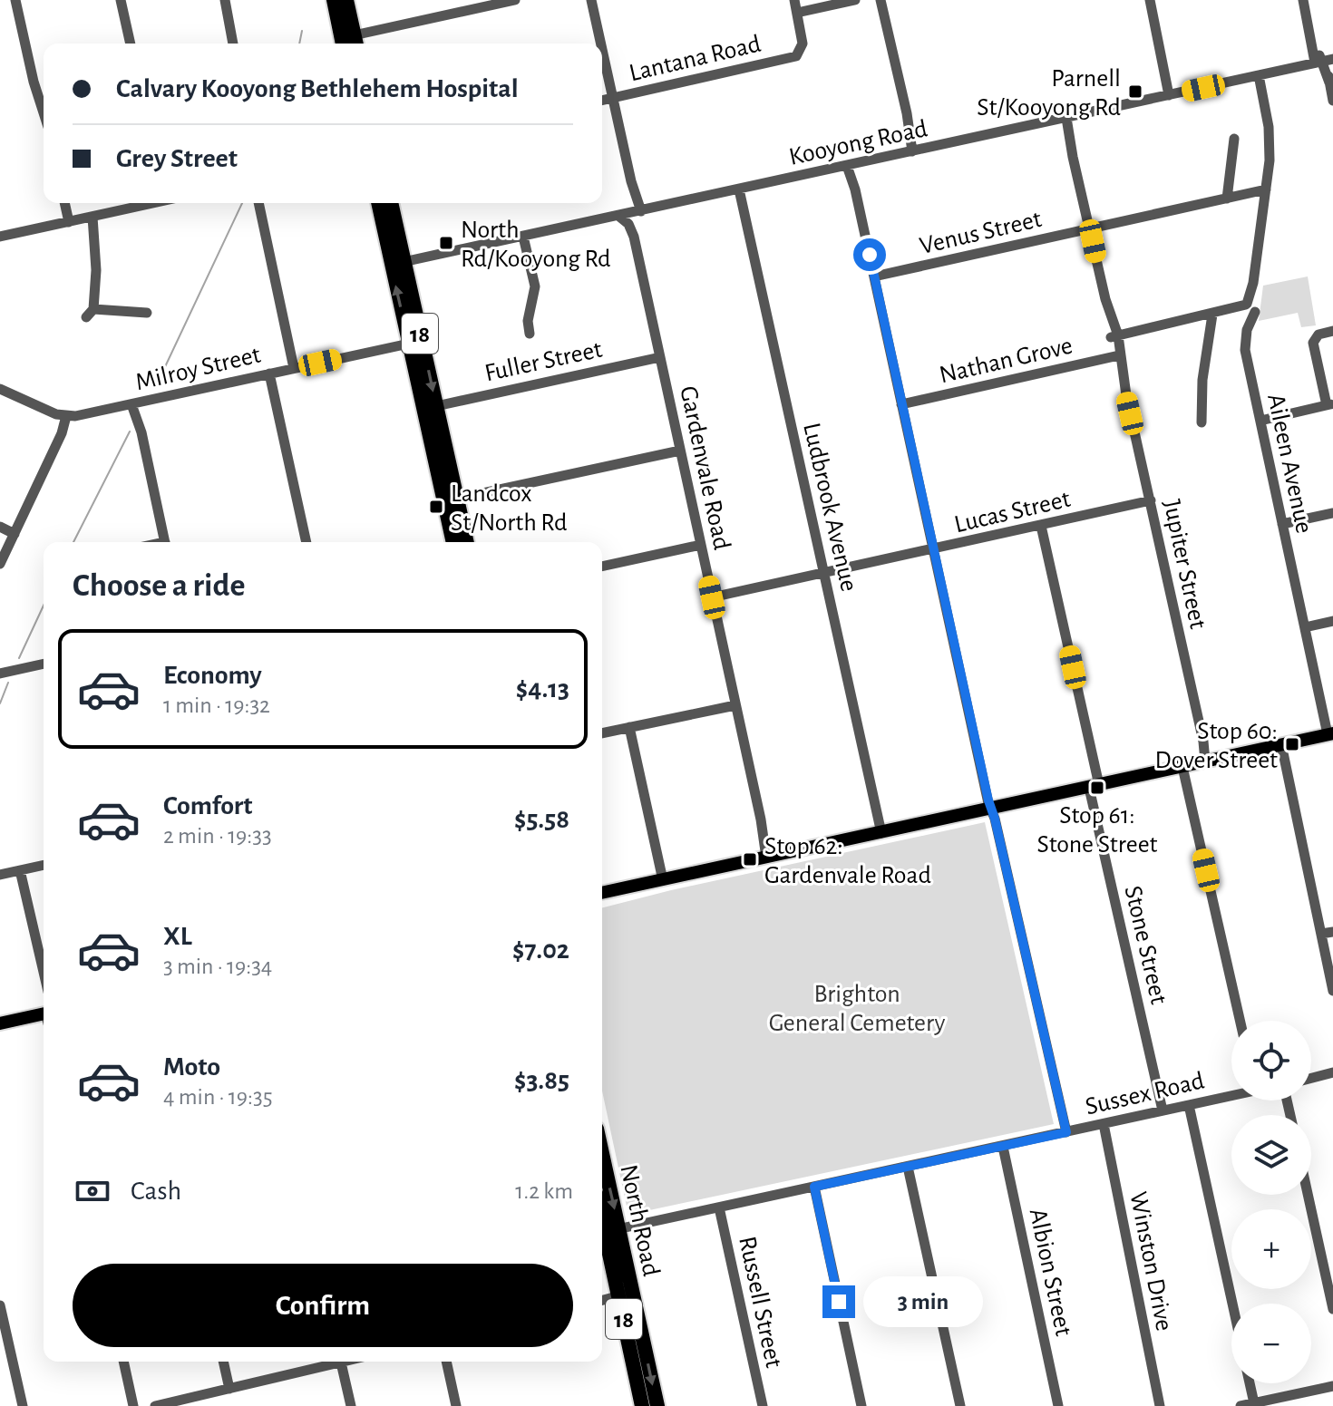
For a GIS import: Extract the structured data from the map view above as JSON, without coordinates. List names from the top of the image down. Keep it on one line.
{"streets":{"highway":["18","North Road"],"street":["Lantana Road","Kooyong Road","Venus Street","Nathan Grove","Fuller Street","Milroy Street","Aileen Avenue","Gardenvale Road","Ludbrook Avenue","Lucas Street","Jupiter Street","Stone Street","Sussex Road","Winston Drive","Albion Street","Russell Street"]},"crossings":[["Kooyong Road","18"],["Kooyong Road","Aileen Avenue"],["Kooyong Road","Gardenvale Road"],["Kooyong Road","Ludbrook Avenue"],["Kooyong Road","Jupiter Street"],["Venus Street","Aileen Avenue"],["Venus Street","Jupiter Street"],["18","Fuller Street"],["18","Milroy Street"],["Nathan Grove","Jupiter Street"],["Fuller Street","Gardenvale Road"],["Gardenvale Road","Lucas Street"],["Ludbrook Avenue","Lucas Street"],["Lucas Street","Jupiter Street"],["Lucas Street","Stone Street"],["Stone Street","Sussex Road"],["Sussex Road","North Road"],["Sussex Road","Winston Drive"],["Sussex Road","Albion Street"],["Sussex Road","Russell Street"]],"parks":["Brighton General Cemetery"],"places":{"transit":["Parnell St/Kooyong Rd","North Rd/Kooyong Rd","Landcox St/North Rd","Stop 60: Dover Street","Stop 61: Stone Street","Stop 62: Gardenvale Road"]},"page":{"banner":["Calvary Kooyong Bethlehem Hospital","Grey Street"],"heading":"Choose a ride","list":[{"name":"Economy","note":"1 min · 19:32","value":"$4.13"},{"name":"Comfort","note":"2 min · 19:33","value":"$5.58"},{"name":"XL","note":"3 min · 19:34","value":"$7.02"},{"name":"Moto","note":"4 min · 19:35","value":"$3.85"}],"map_buttons":["+","−"],"pay":["Cash","1.2 km"],"buttons":"Confirm","bubble":"3 min"}}
